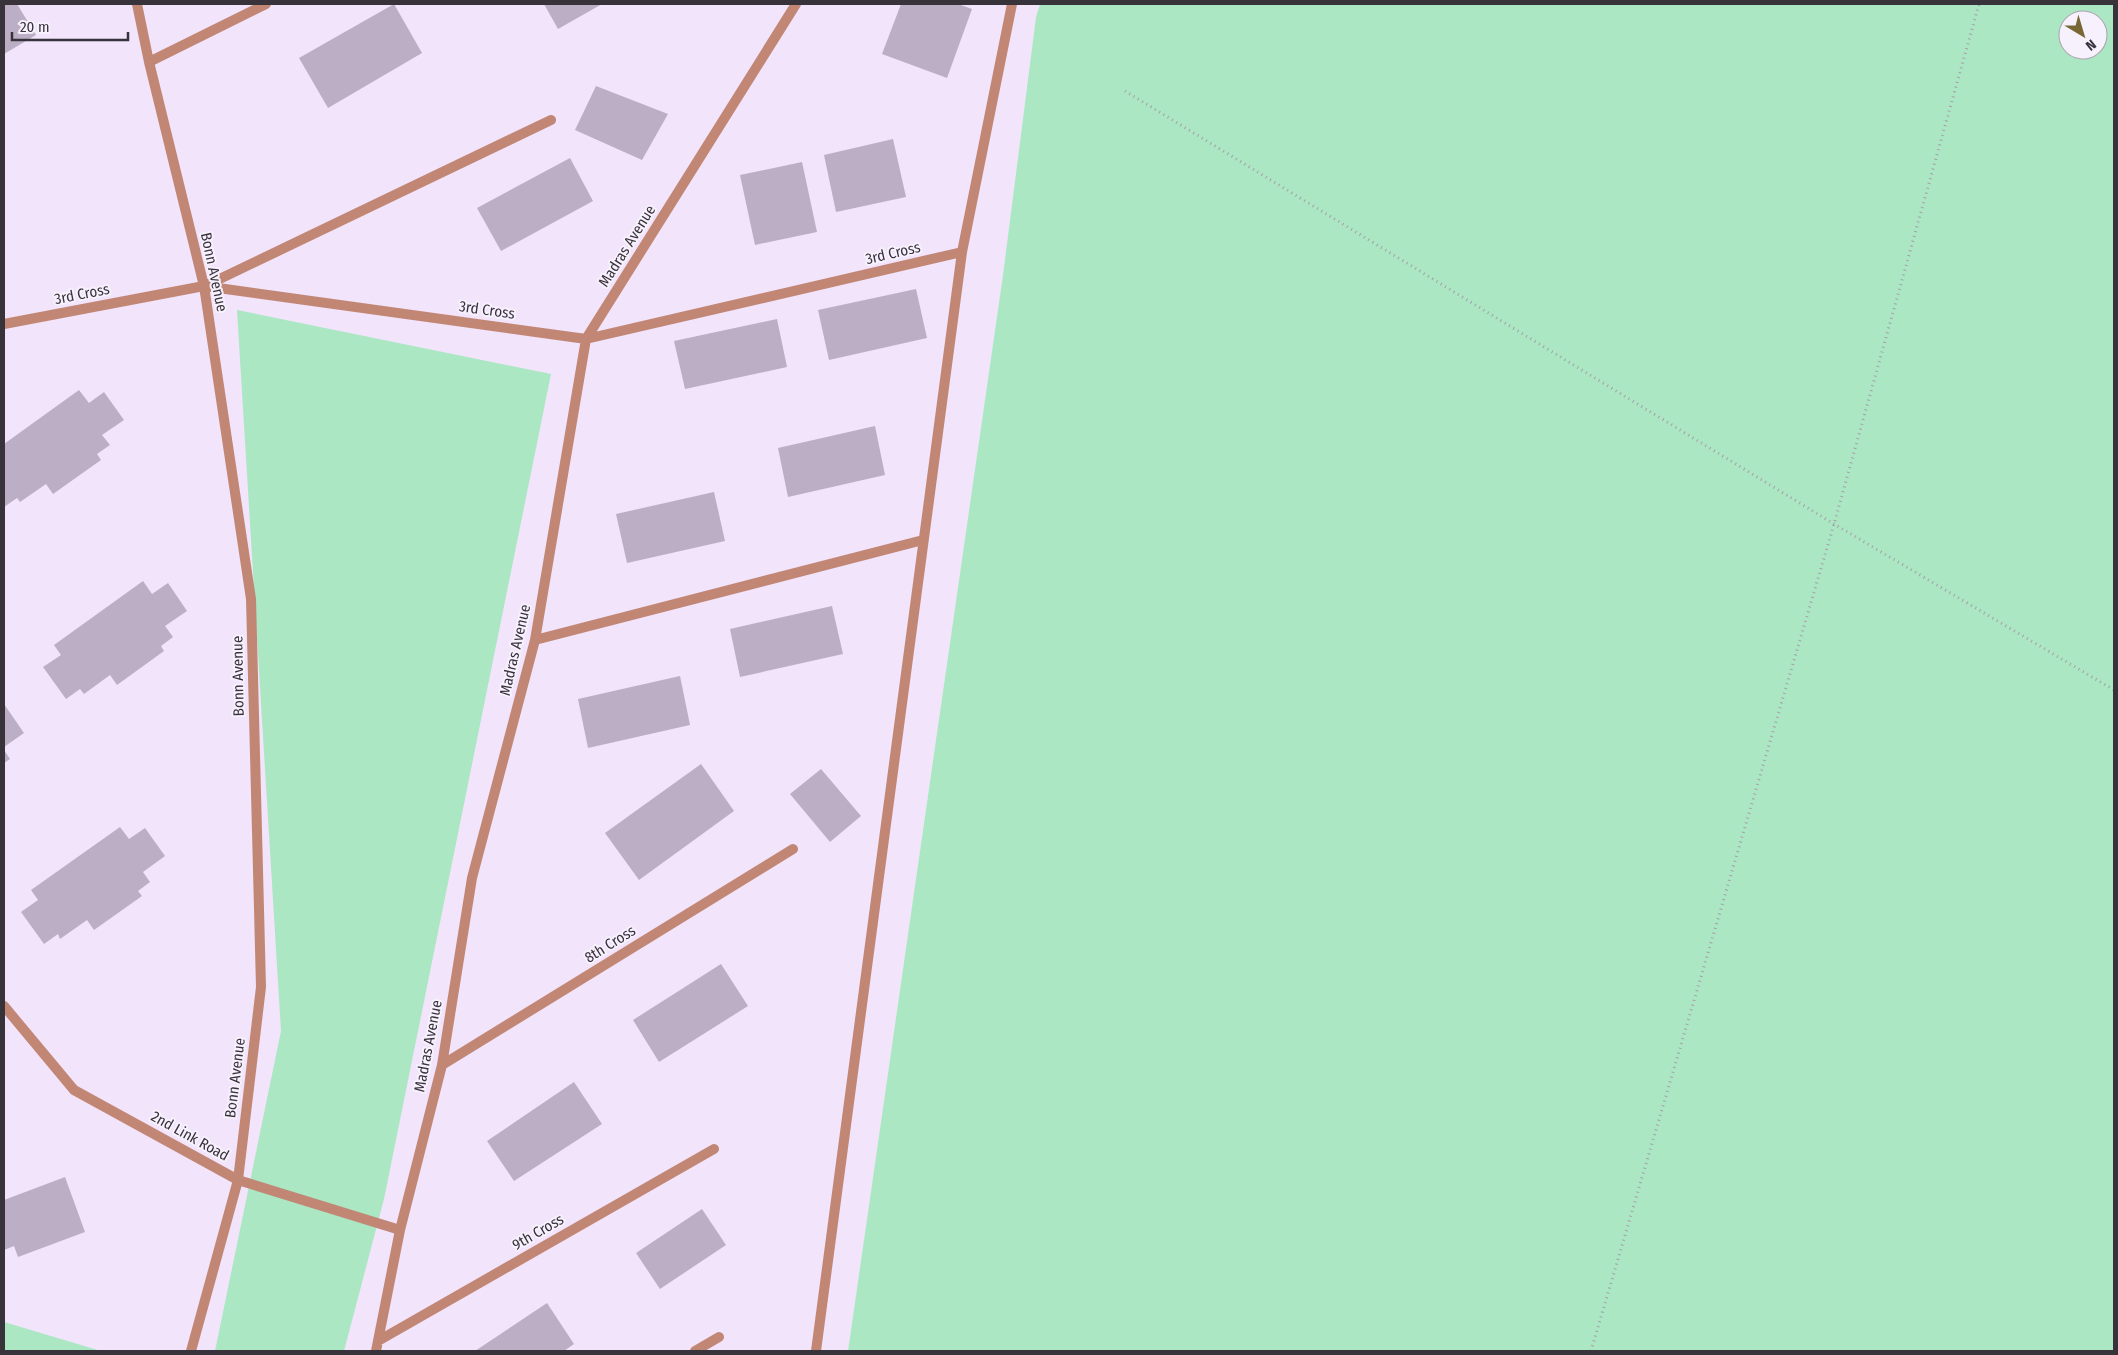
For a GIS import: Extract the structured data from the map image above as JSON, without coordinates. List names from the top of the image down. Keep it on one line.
{"streets":{"lane":["Madras Avenue","3rd Cross","Bonn Avenue","8th Cross","2nd Link Road","9th Cross"]},"crossings":[["Madras Avenue","3rd Cross"],["Madras Avenue","8th Cross"],["Madras Avenue","2nd Link Road"],["Madras Avenue","9th Cross"],["3rd Cross","Bonn Avenue"],["Bonn Avenue","2nd Link Road"]],"scale_bar":"20 m","north":"bottom right"}
